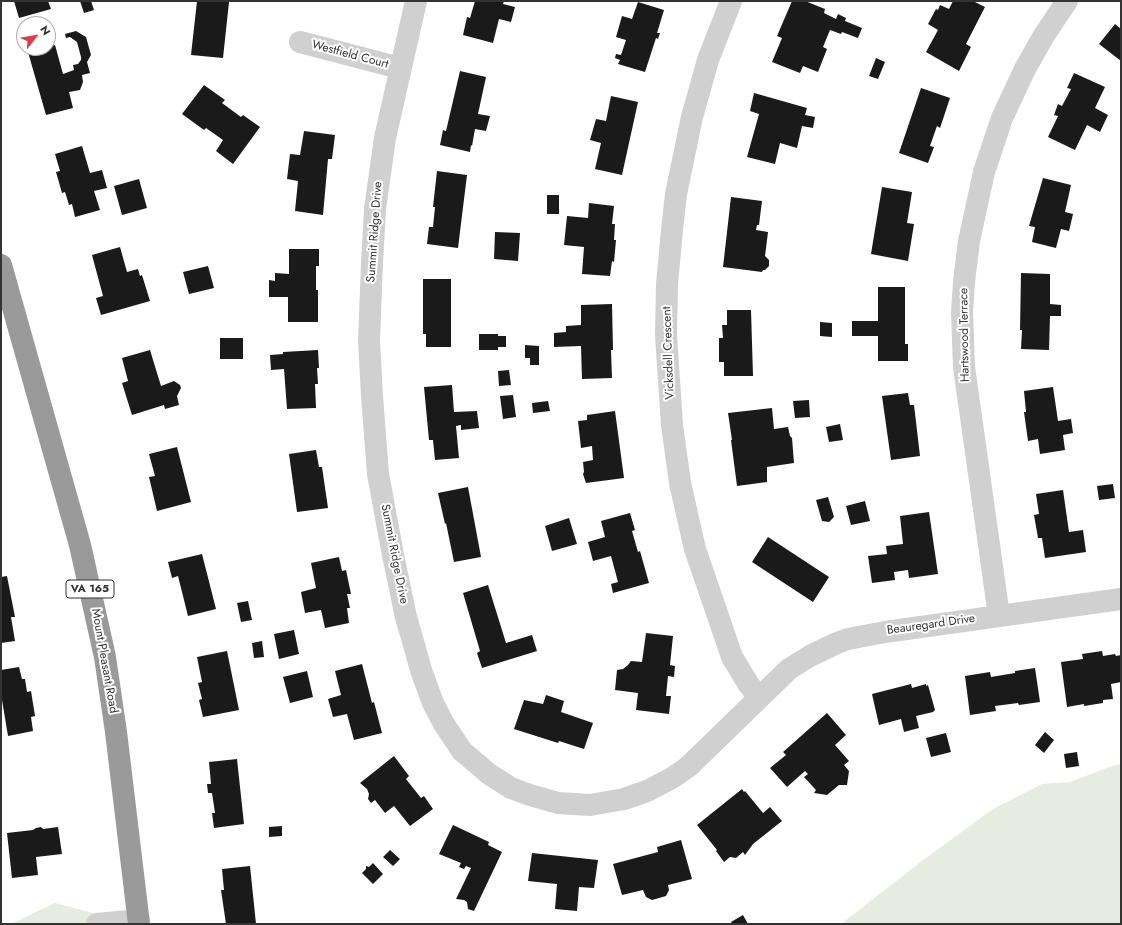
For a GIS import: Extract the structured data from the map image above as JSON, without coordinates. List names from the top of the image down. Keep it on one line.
{"streets":{"highway":["VA 165","Mount Pleasant Road"],"street":["Westfield Court","Summit Ridge Drive","Hartswood Terrace","Vicksdell Crescent","Beauregard Drive"]},"crossings":[["Westfield Court","Summit Ridge Drive"],["Summit Ridge Drive","Vicksdell Crescent"],["Summit Ridge Drive","Beauregard Drive"],["Hartswood Terrace","Beauregard Drive"],["Vicksdell Crescent","Beauregard Drive"]],"north":"top right"}
